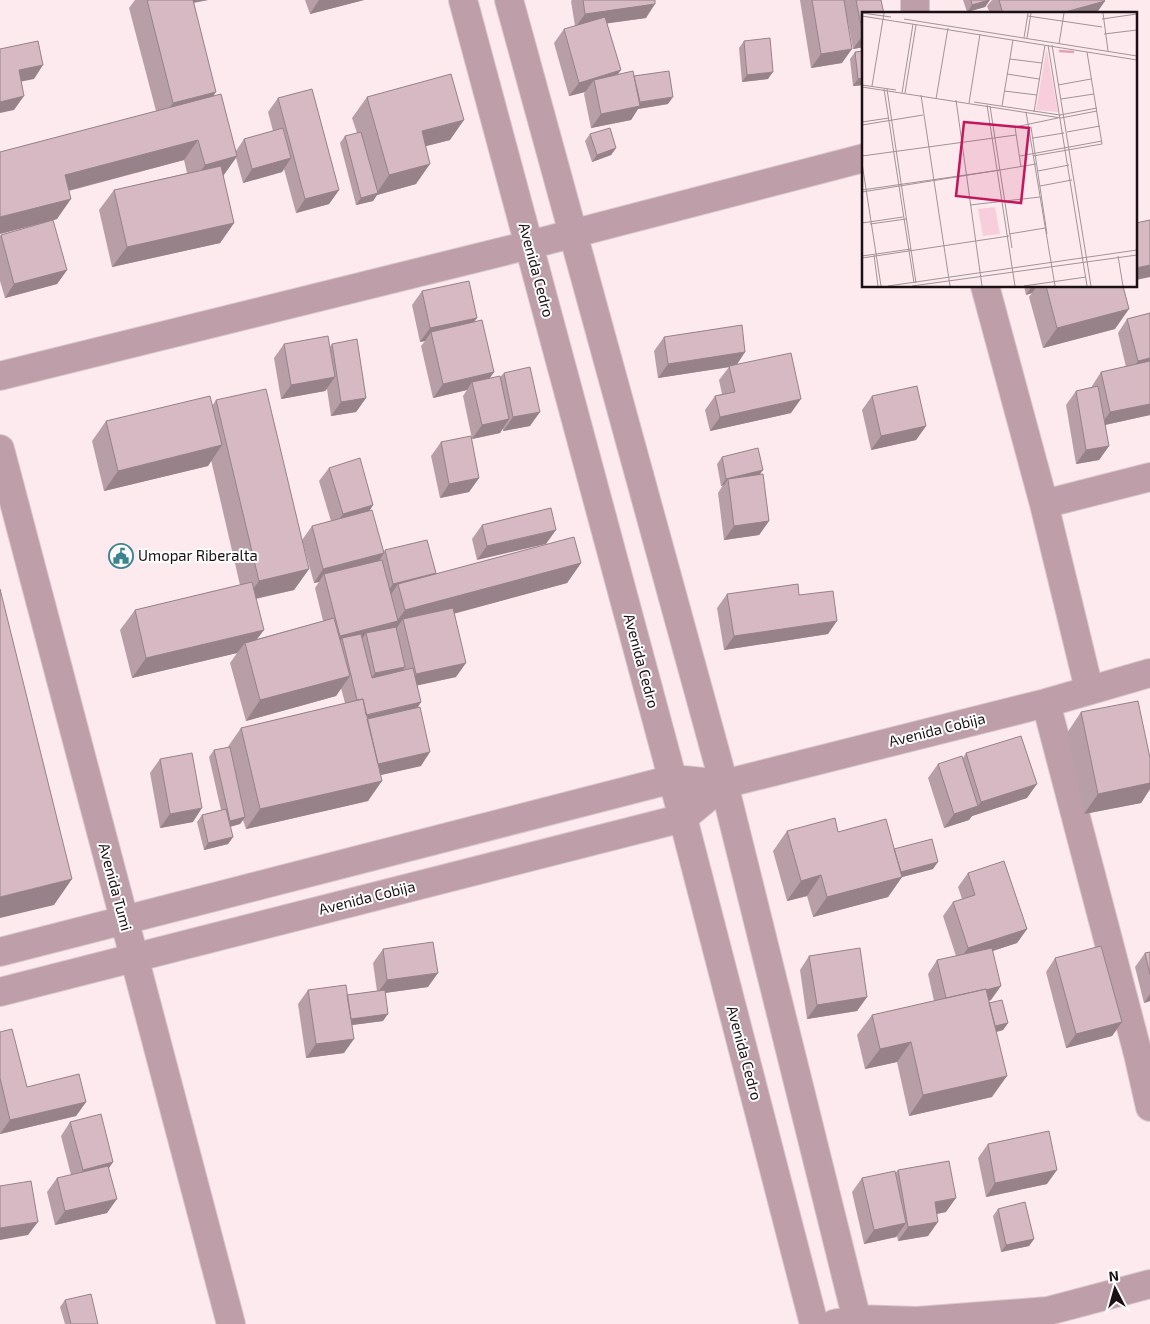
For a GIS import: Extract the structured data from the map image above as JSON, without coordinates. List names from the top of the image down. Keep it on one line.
{"streets":{"street":["Avenida Cedro","Avenida Cobija","Avenida Tumi"]},"crossings":[["Avenida Cedro","Avenida Cobija"],["Avenida Cobija","Avenida Tumi"]],"places":{"public building":["Umopar Riberalta"]},"north":"top"}
